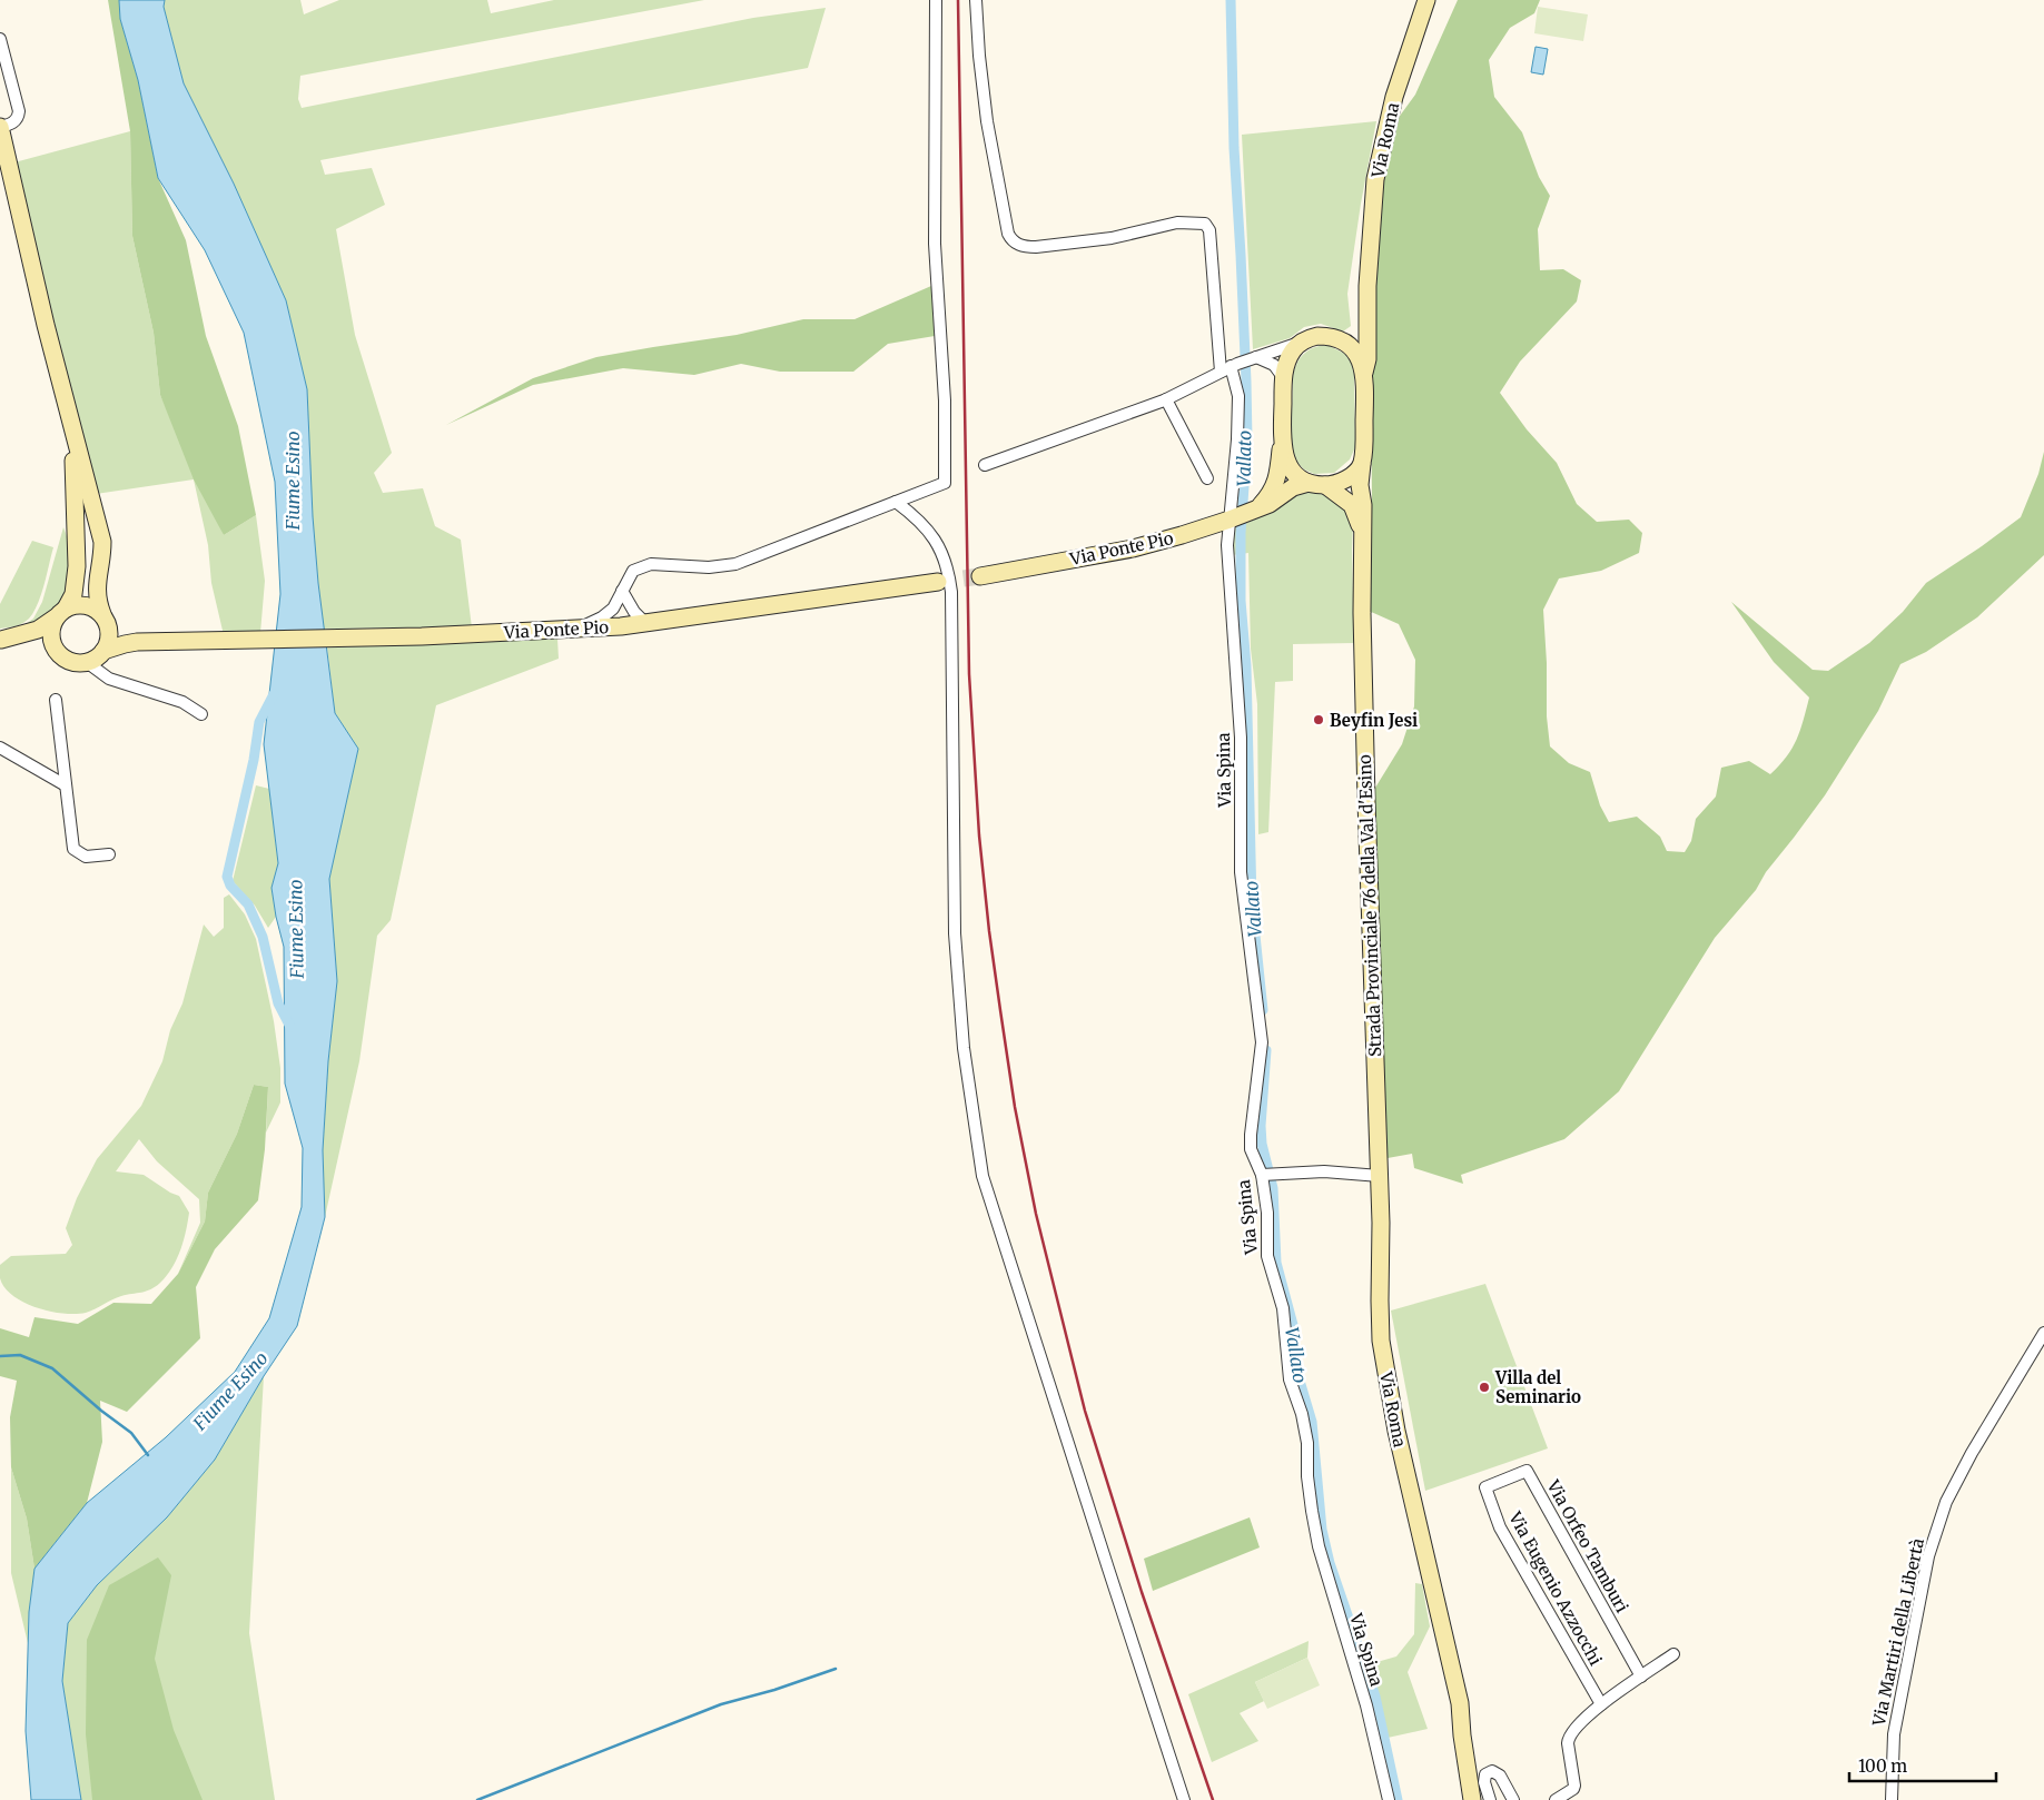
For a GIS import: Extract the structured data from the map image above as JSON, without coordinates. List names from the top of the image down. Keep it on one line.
{"streets":{"main road":["Via Roma","Via Ponte Pio","Strada Provinciale 76 della Val d'Esino"],"street":["Via Spina","Via Orfeo Tamburi","Via Eugenio Azzocchi","Via Martiri della Libertà"]},"crossings":[["Via Roma","Strada Provinciale 76 della Val d'Esino"],["Via Ponte Pio","Via Spina"],["Via Ponte Pio","Strada Provinciale 76 della Val d'Esino"],["Via Orfeo Tamburi","Via Eugenio Azzocchi"]],"water":["Vallato","Fiume Esino"],"places":["Beyfin Jesi","Villa del Seminario"],"scale_bar":"100 m"}
